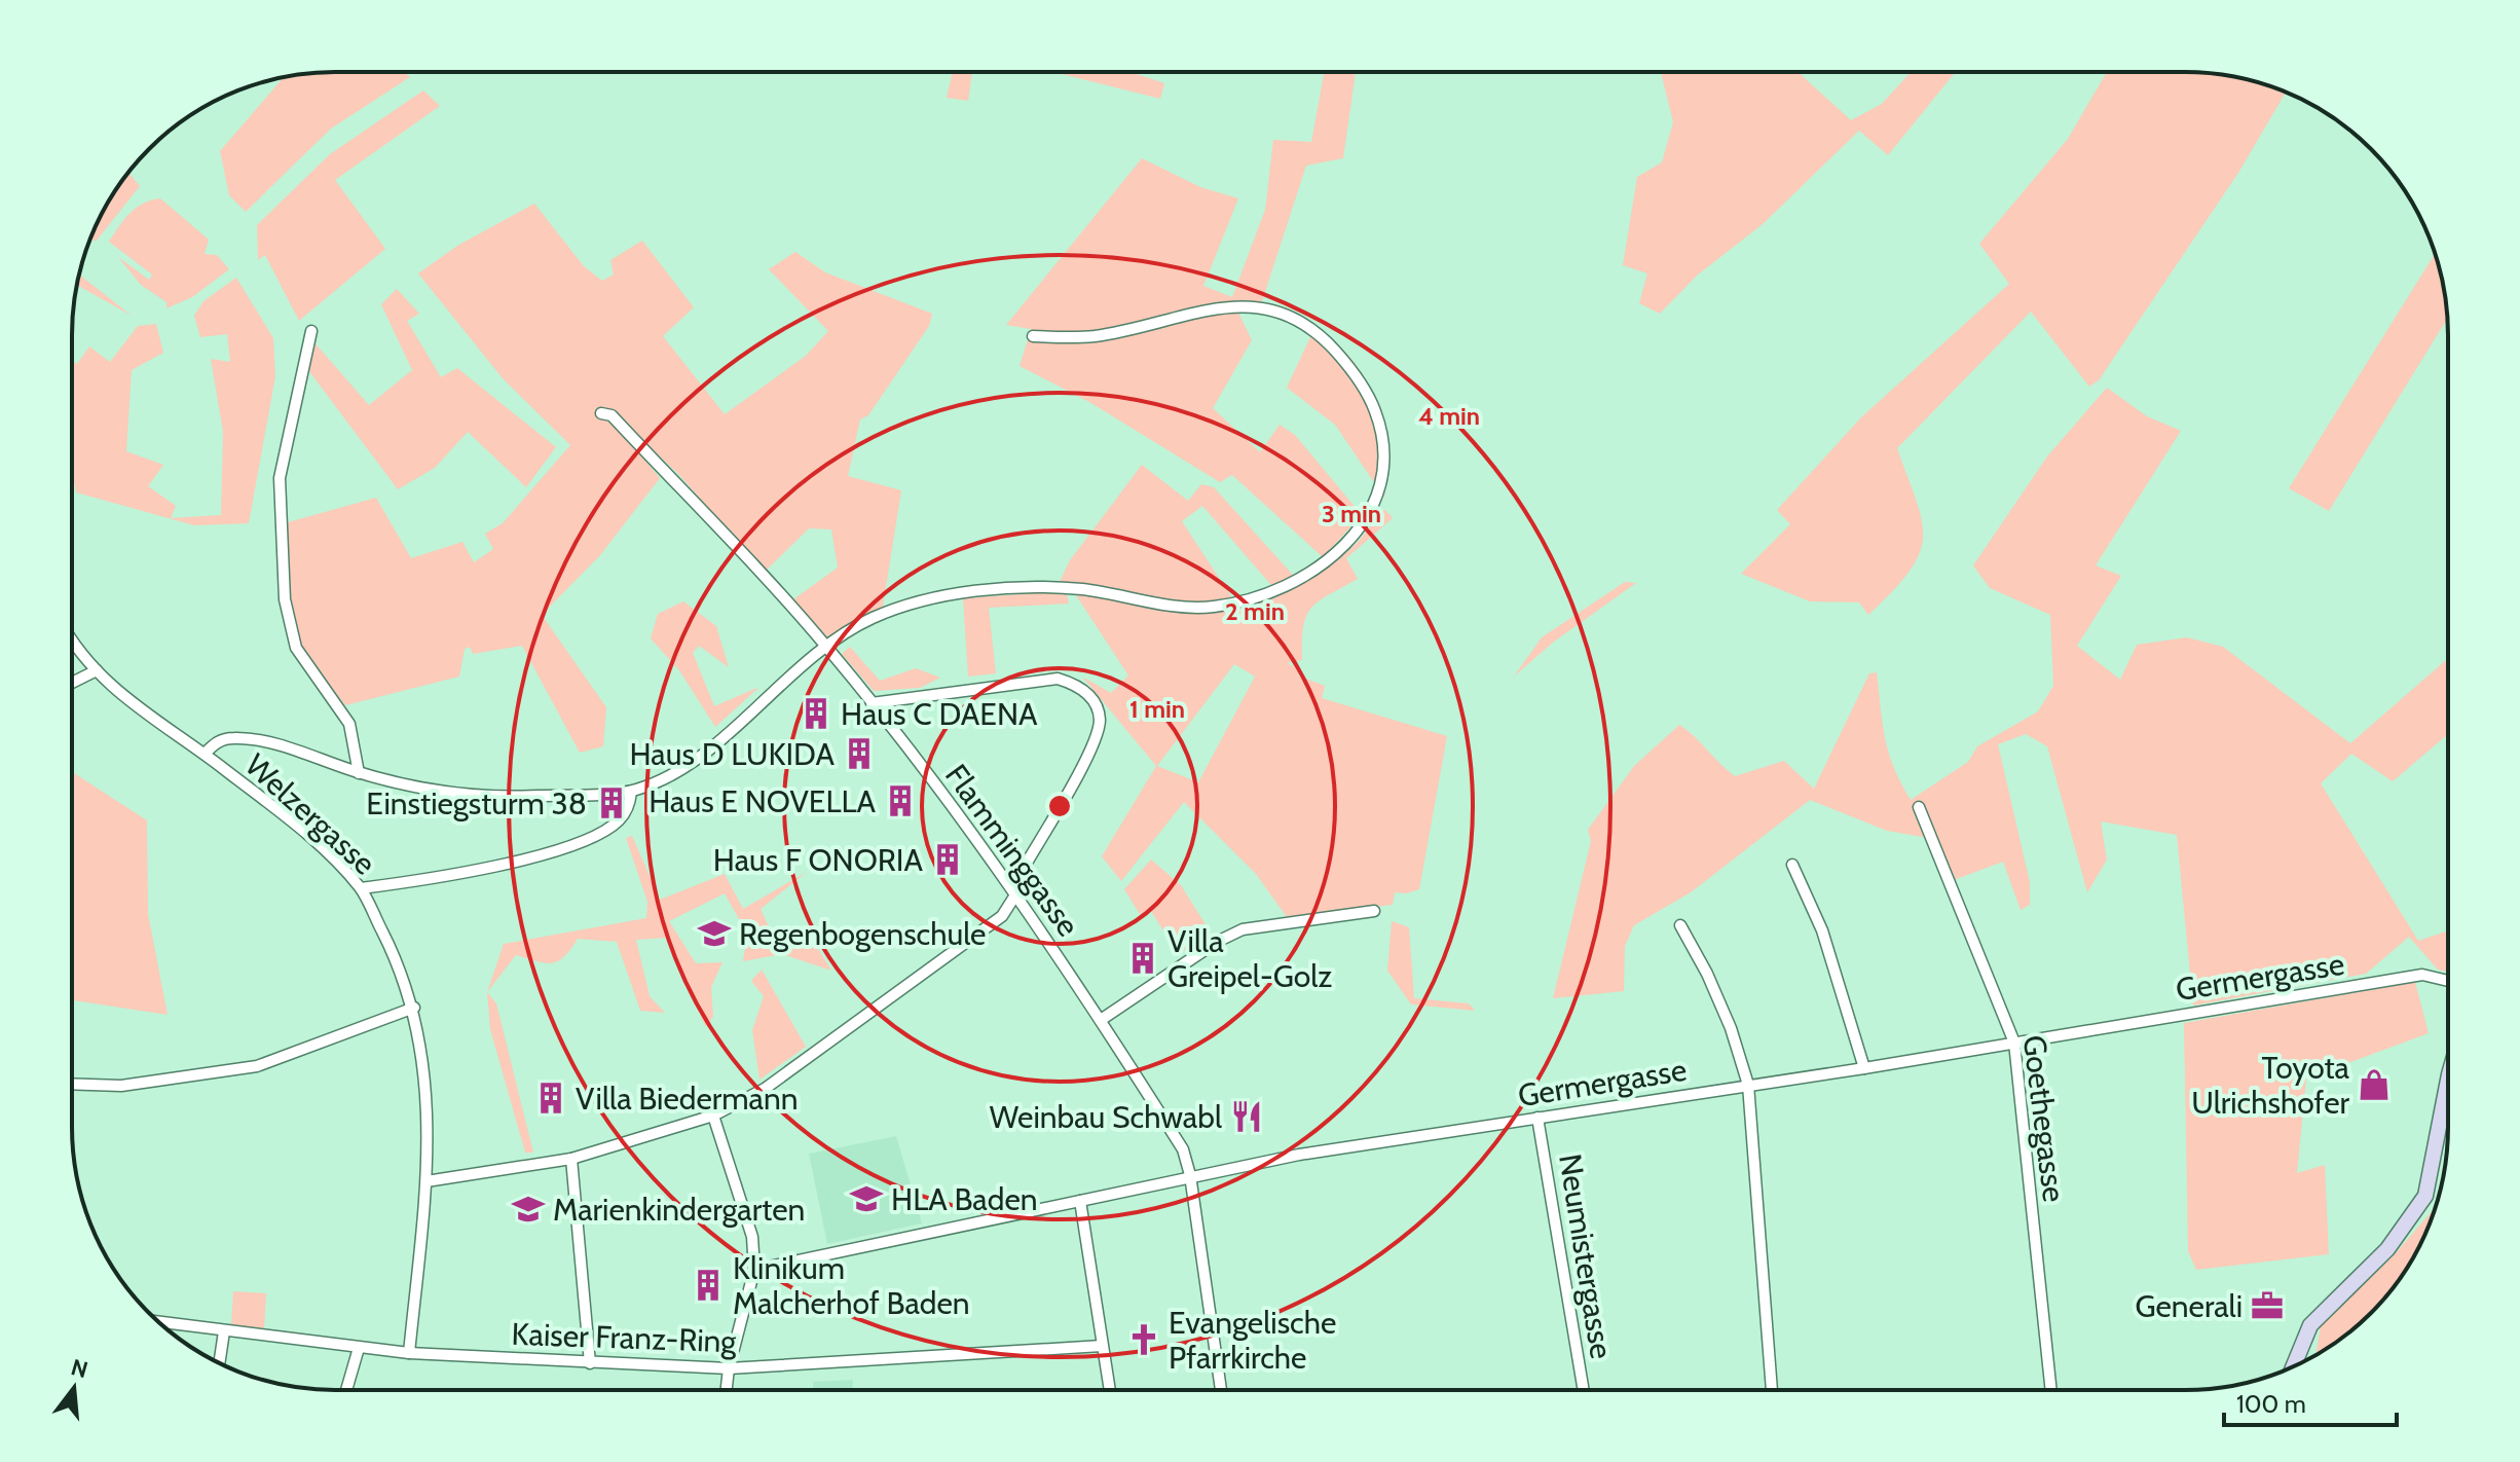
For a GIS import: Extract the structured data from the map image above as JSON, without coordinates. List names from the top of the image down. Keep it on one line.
{"streets":{"street":["Welzergasse","Flamminggasse","Germergasse","Goethegasse","Neumistergasse","Kaiser Franz-Ring"]},"crossings":[["Welzergasse","Kaiser Franz-Ring"],["Flamminggasse","Germergasse"],["Germergasse","Goethegasse"],["Germergasse","Neumistergasse"]],"places":{"building":["Haus C DAENA","Haus D LUKIDA","Haus E NOVELLA","Einstiegsturm 38","Haus F ONORIA","Villa Greipel-Golz","Villa Biedermann","Klinikum Malcherhof Baden"],"school or university":["Regenbogenschule","HLA Baden","Marienkindergarten"],"shop":["Toyota Ulrichshofer"],"restaurant":["Weinbau Schwabl"],"office":["Generali"],"church":["Evangelische Pfarrkirche"]},"scale_bar":"100 m","north":"top","rings":["4 min","3 min","2 min","1 min"]}
